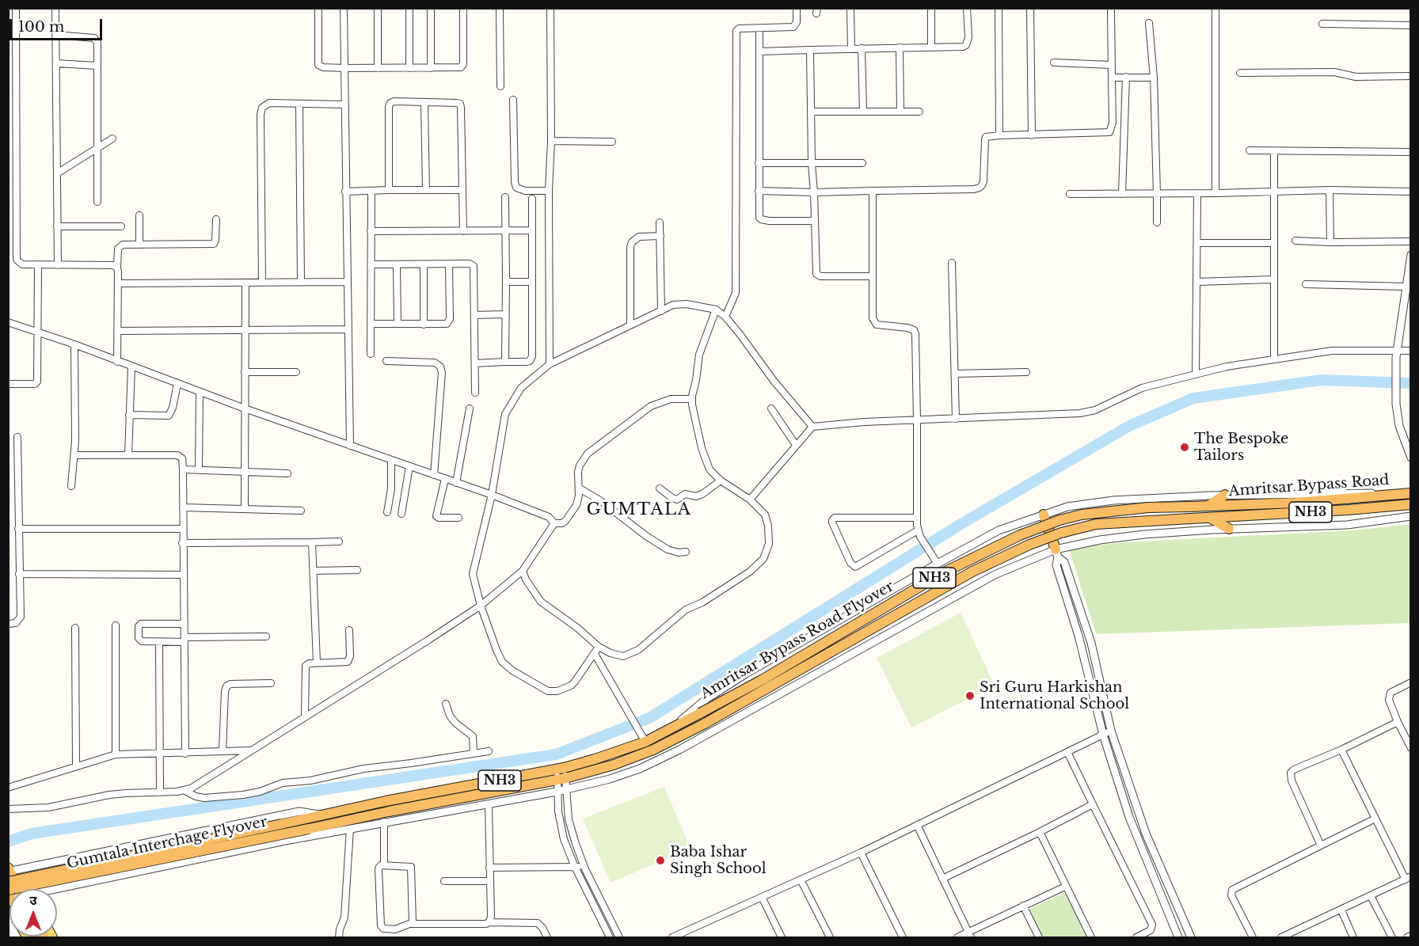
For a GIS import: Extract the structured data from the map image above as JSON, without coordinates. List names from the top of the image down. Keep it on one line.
{"streets":{"highway":["Amritsar Bypass Road","NH3","Amritsar Bypass Road Flyover","Gumtala Interchage Flyover"]},"crossings":[["Amritsar Bypass Road","Amritsar Bypass Road Flyover"],["NH3","Amritsar Bypass Road Flyover"],["NH3","Gumtala Interchage Flyover"]],"districts":["GUMTALA"],"places":["The Bespoke Tailors","Sri Guru Harkishan International School","Baba Ishar Singh School"],"scale_bar":"100 m","north":"top"}
